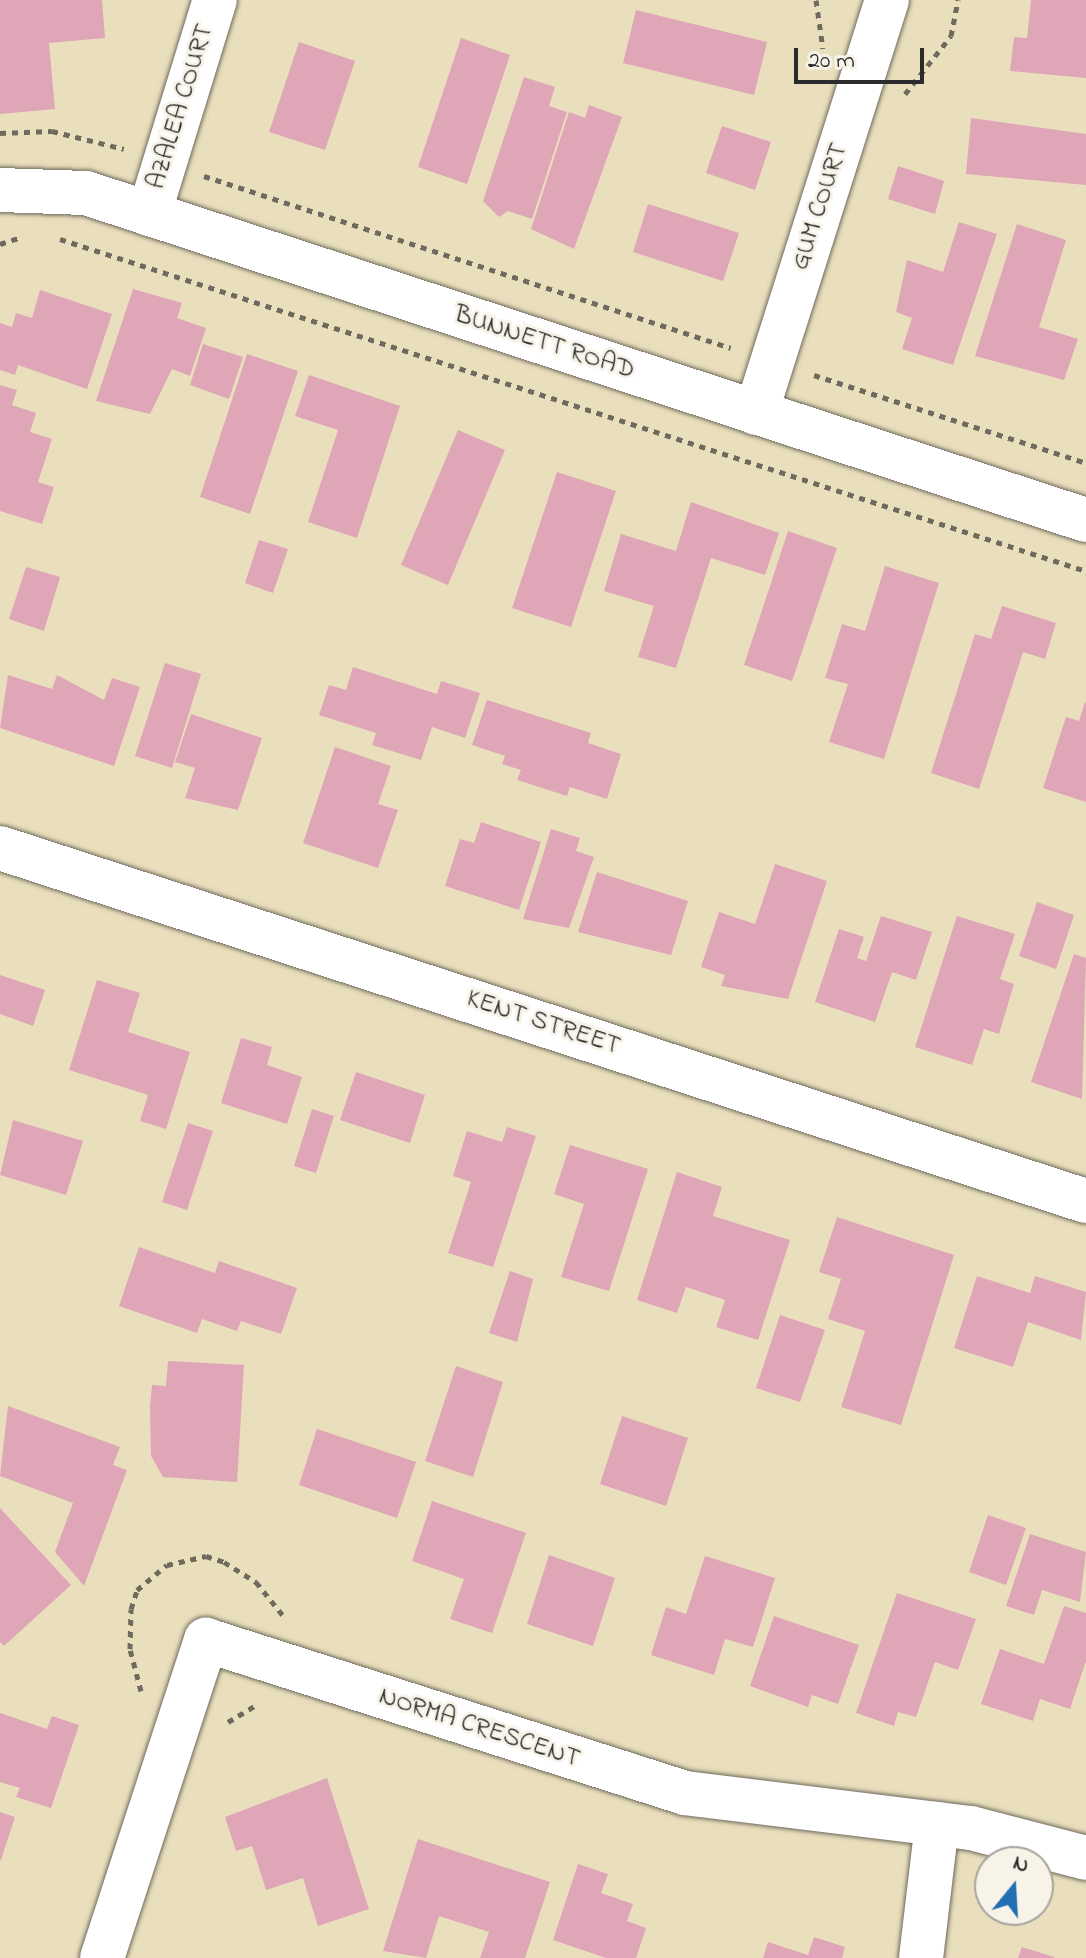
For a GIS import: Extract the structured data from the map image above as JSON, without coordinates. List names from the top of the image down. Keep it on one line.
{"streets":{"street":["AZALEA COURT","GUM COURT","BUNNETT ROAD","KENT STREET","NORMA CRESCENT"]},"crossings":[["AZALEA COURT","BUNNETT ROAD"],["GUM COURT","BUNNETT ROAD"]],"scale_bar":"20 m","north":"top"}
